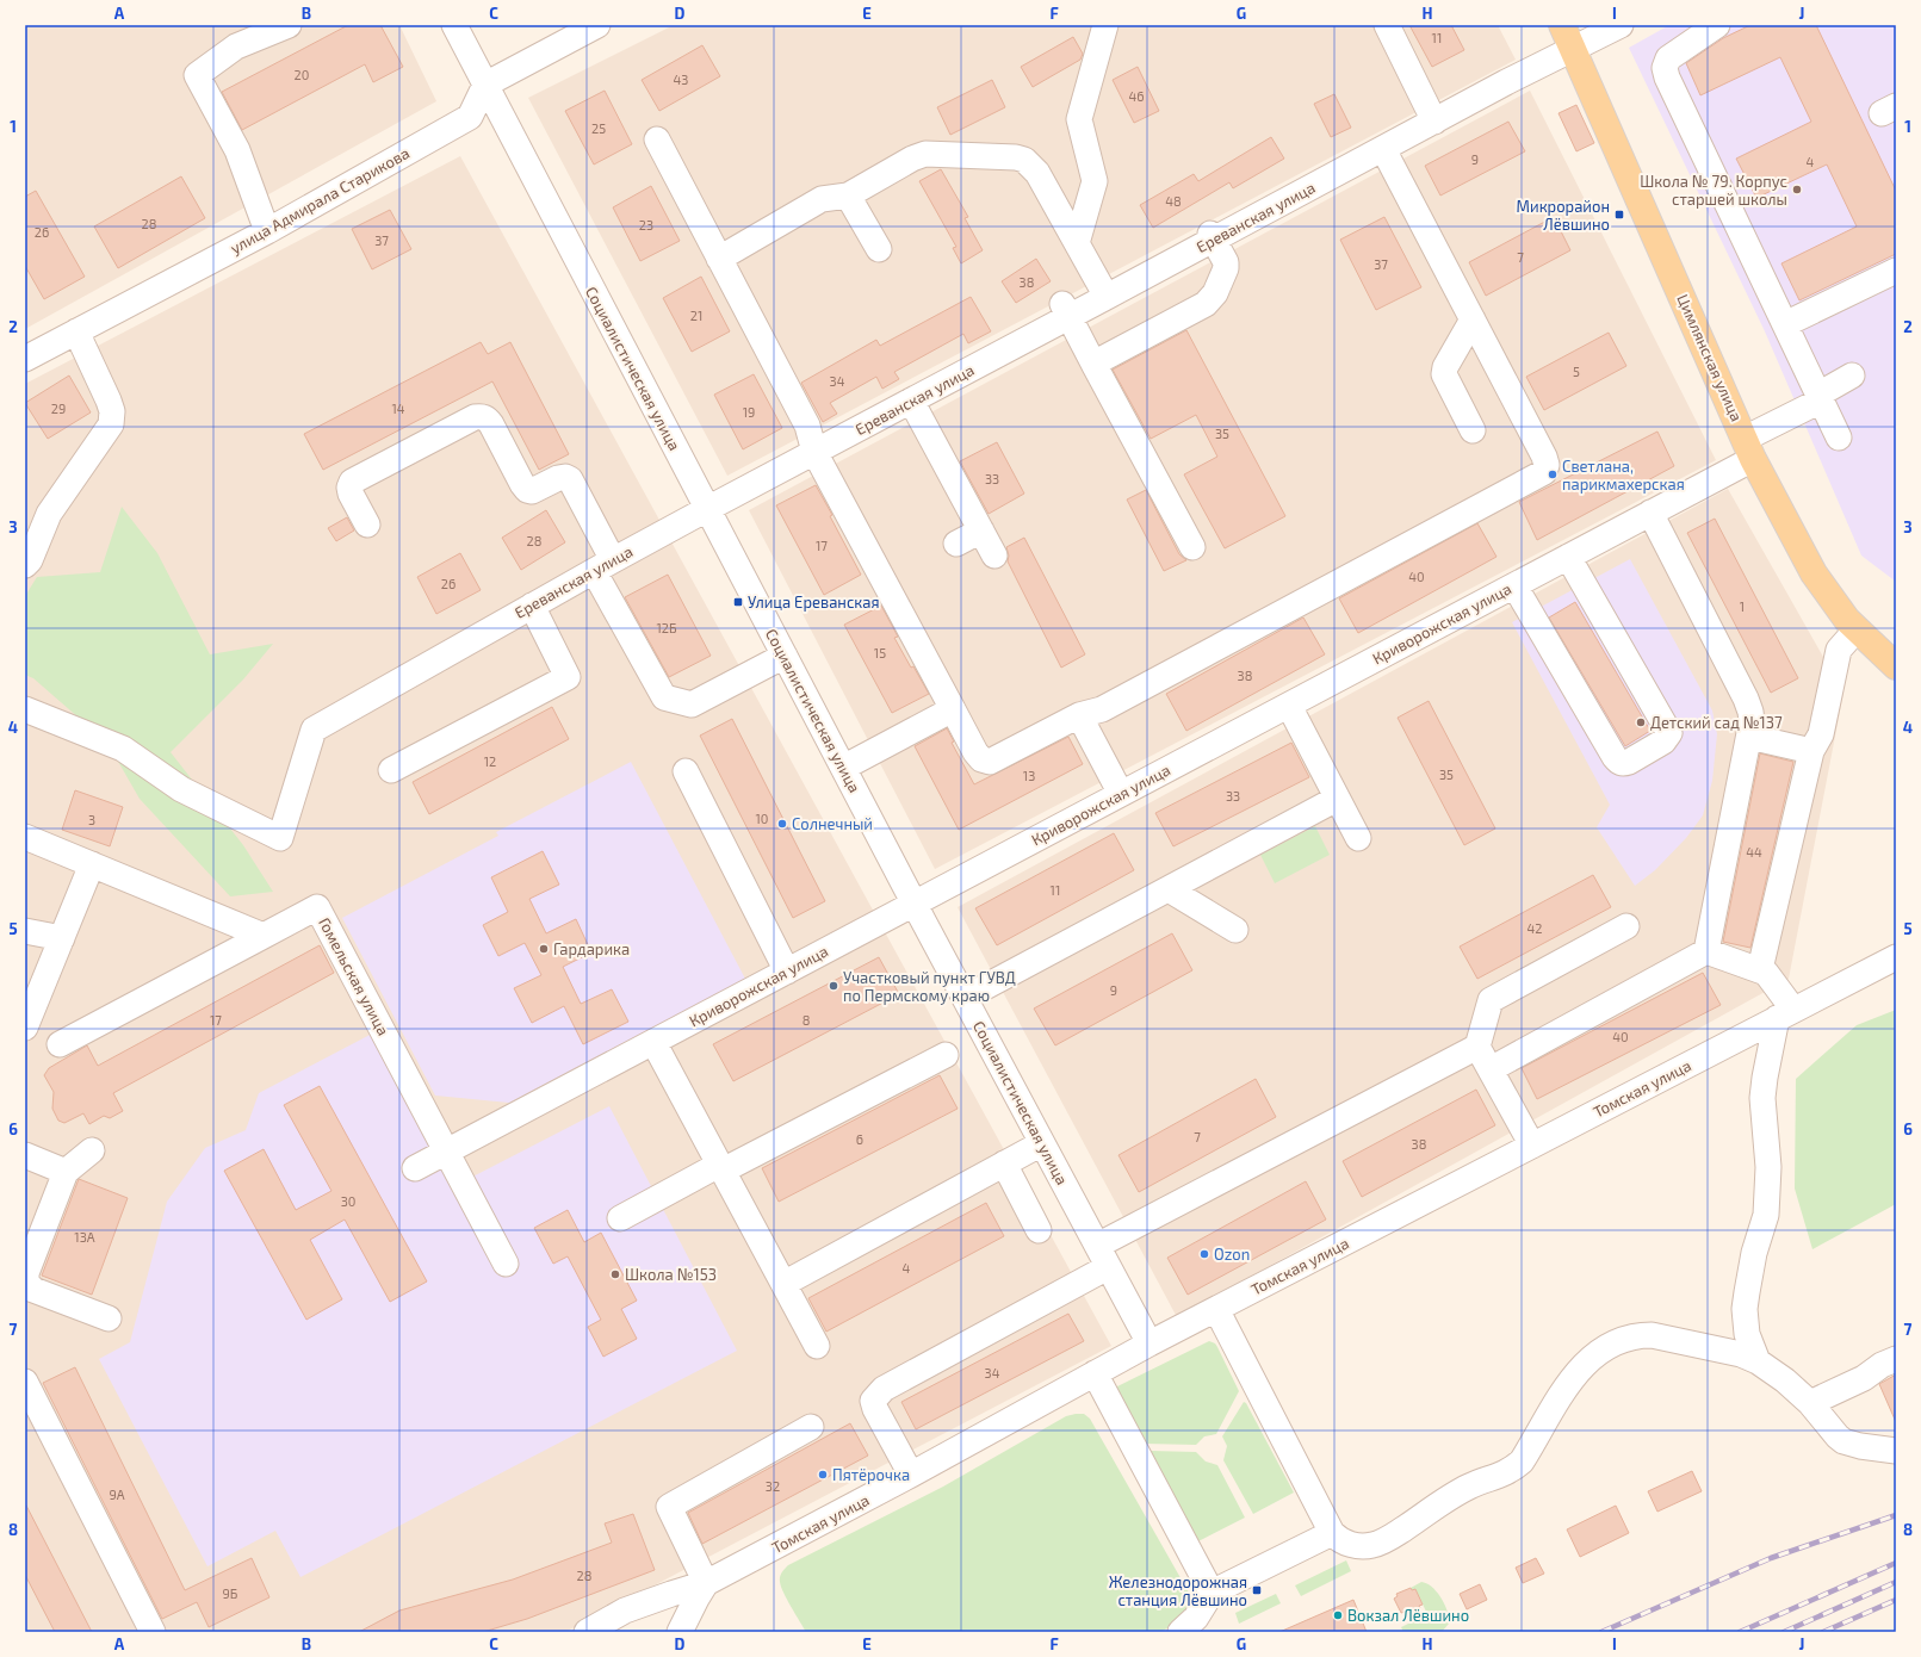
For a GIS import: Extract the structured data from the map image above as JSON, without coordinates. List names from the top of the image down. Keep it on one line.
{"streets":{"main road":["Цимлянская улица"],"street":["улица Адмирала Старикова","Ереванская улица","Социалистическая улица","Криворожская улица","Гомельская улица","Томская улица"]},"crossings":[["улица Адмирала Старикова","Социалистическая улица"],["Ереванская улица","Цимлянская улица"],["Ереванская улица","Социалистическая улица"],["Цимлянская улица","Криворожская улица"],["Социалистическая улица","Криворожская улица"],["Социалистическая улица","Томская улица"],["Криворожская улица","Гомельская улица"]],"places":{"other":["Школа № 79. Корпус старшей школы","Светлана, парикмахерская","Детский сад №137","Солнечный","Гардарика","Участковый пункт ГУВД по Пермскому краю","Ozon","Школа №153","Пятёрочка","Вокзал Лёвшино"],"transit":["Микрорайон Лёвшино","Улица Ереванская","Железнодорожная станция Лёвшино"]},"house_numbers":["11","20","43","46","25","9","4","48","28","23","26","37","7","37","38","21","5","34","29","14","19","35","33","28","17","40","26","1","12Б","15","38","12","35","13","33","10","3","44","11","42","9","17","8","40","7","6","38","30","13А","4","34","32","9А","28","9Б"],"grid":{"columns":["A","B","C","D","E","F","G","H","I","J"],"rows":["1","2","3","4","5","6","7","8"]}}
